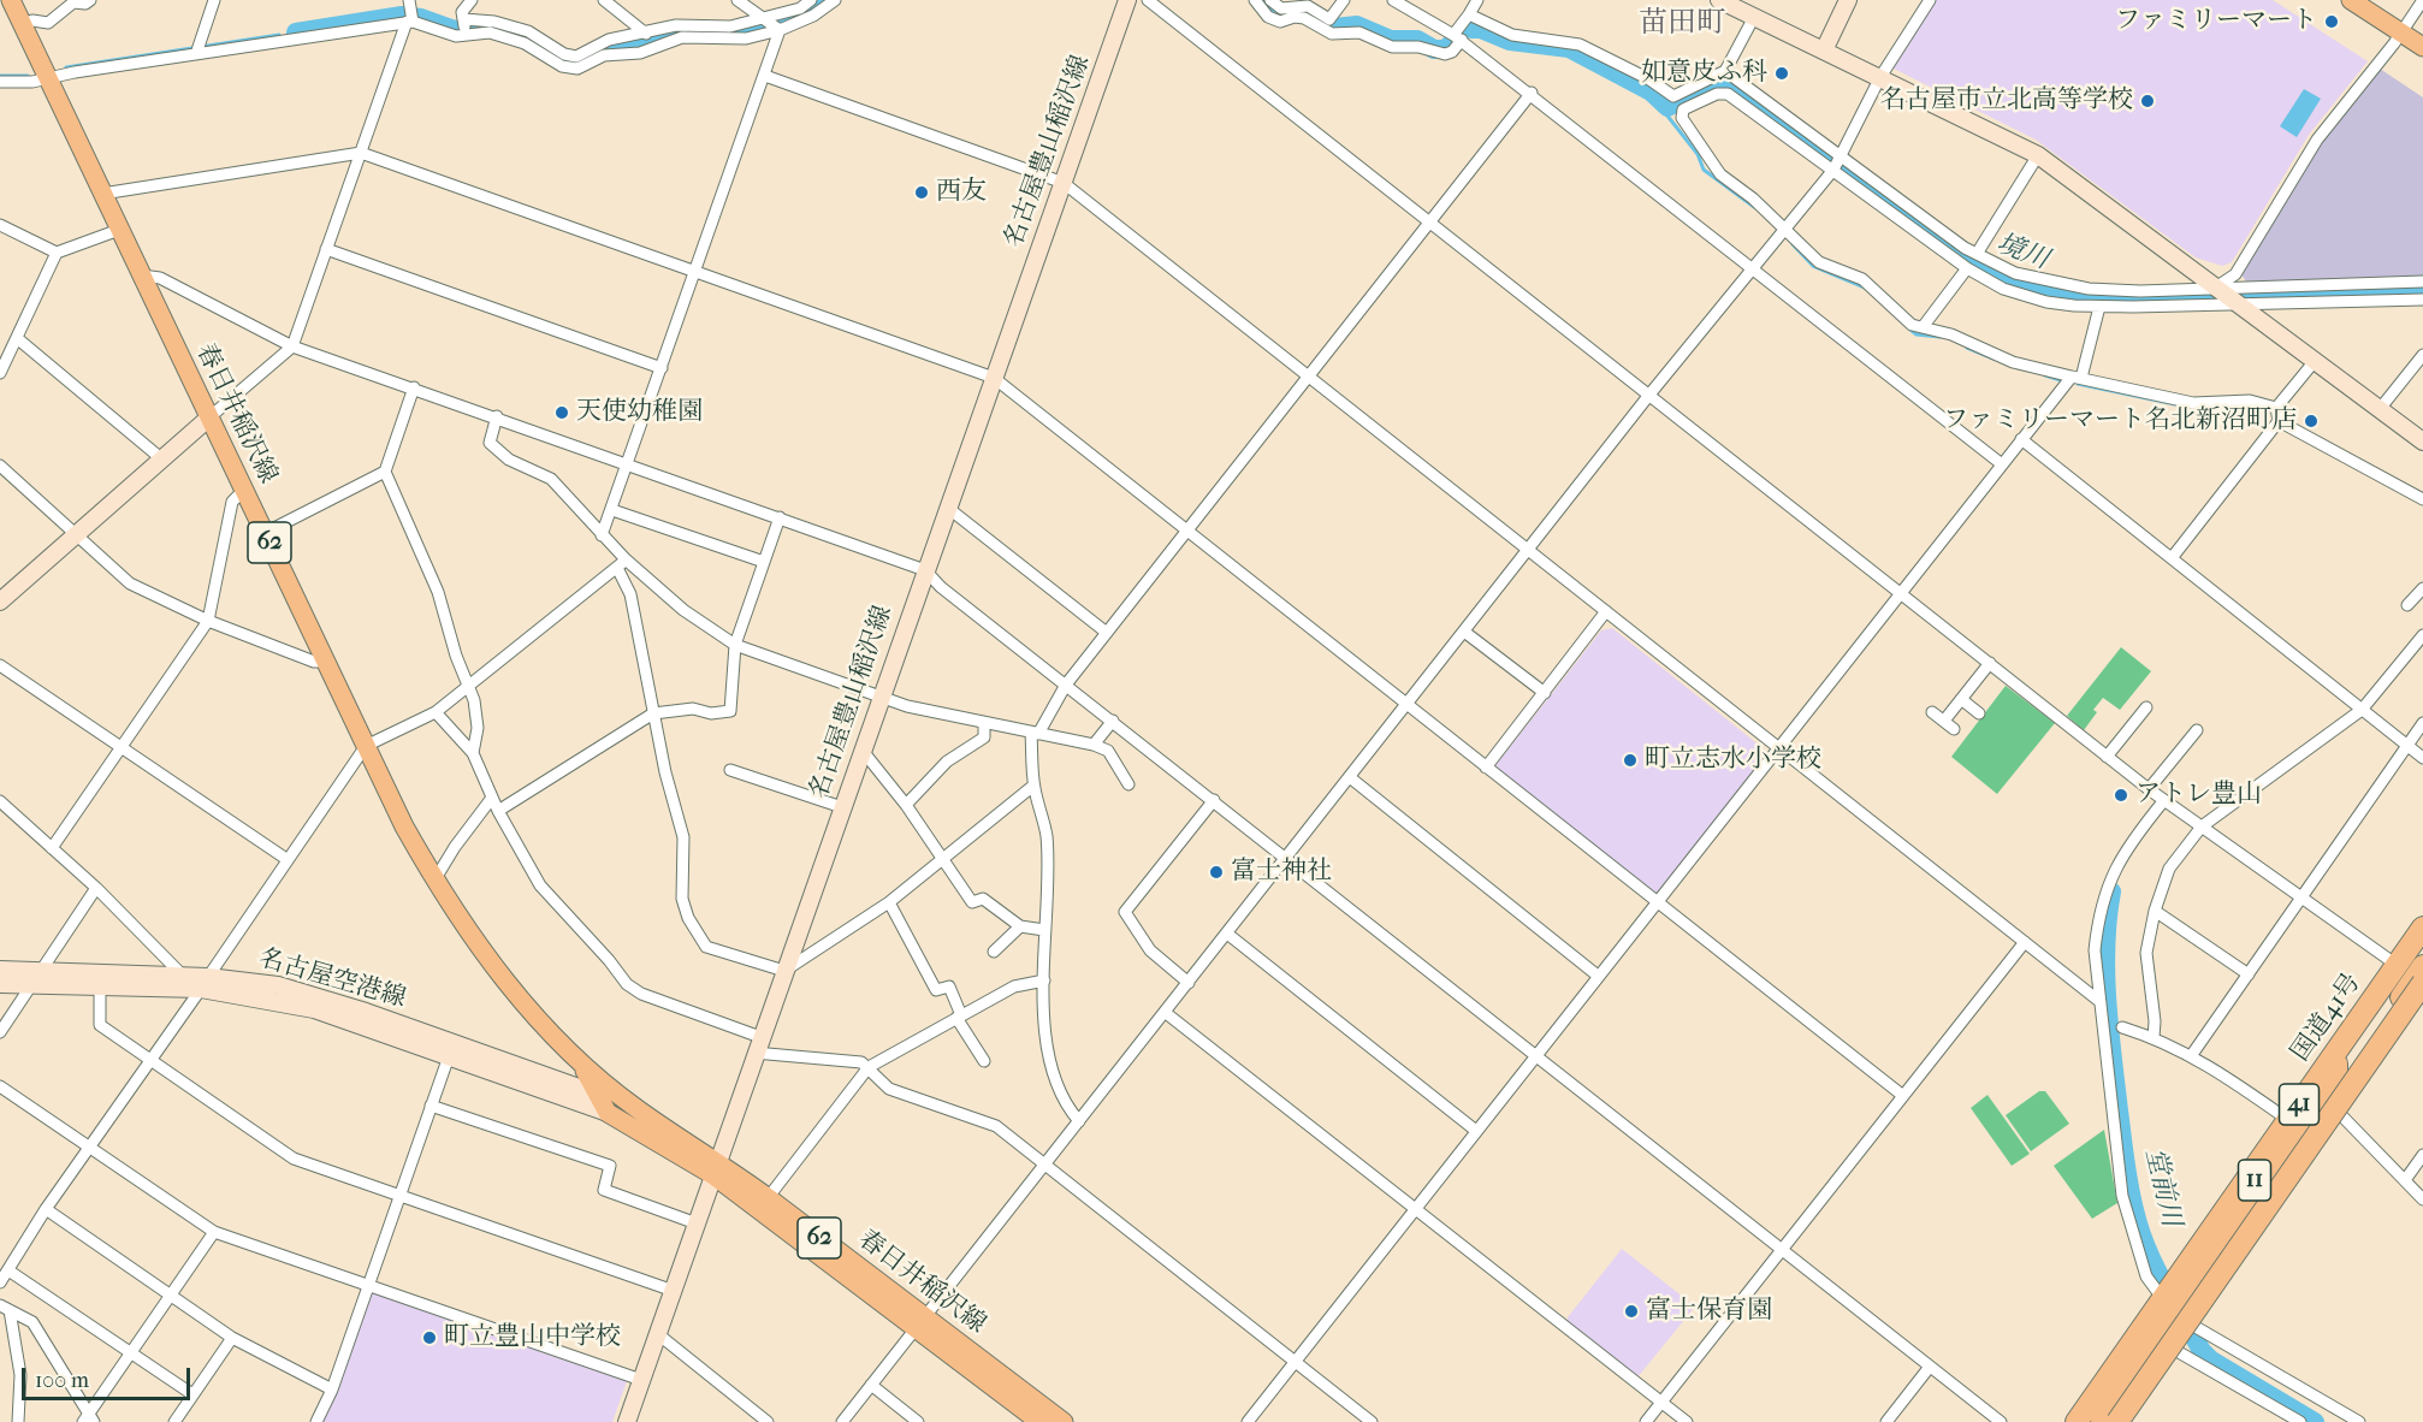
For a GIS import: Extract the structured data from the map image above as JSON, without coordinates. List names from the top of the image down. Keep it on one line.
{"streets":{"highway":["国道41号","41","11"],"main road":["名古屋豊山稲沢線","春日井稲沢線","62","名古屋空港線"]},"crossings":[["名古屋豊山稲沢線","春日井稲沢線"],["春日井稲沢線","名古屋空港線"]],"districts":["苗田町"],"water":["境川","堂前川"],"places":["ファミリーマート","如意皮ふ科","名古屋市立北高等学校","西友","天使幼稚園","ファミリーマート名北新沼町店","町立志水小学校","アトレ豊山","富士神社","富士保育園","町立豊山中学校"],"scale_bar":"100 m"}
